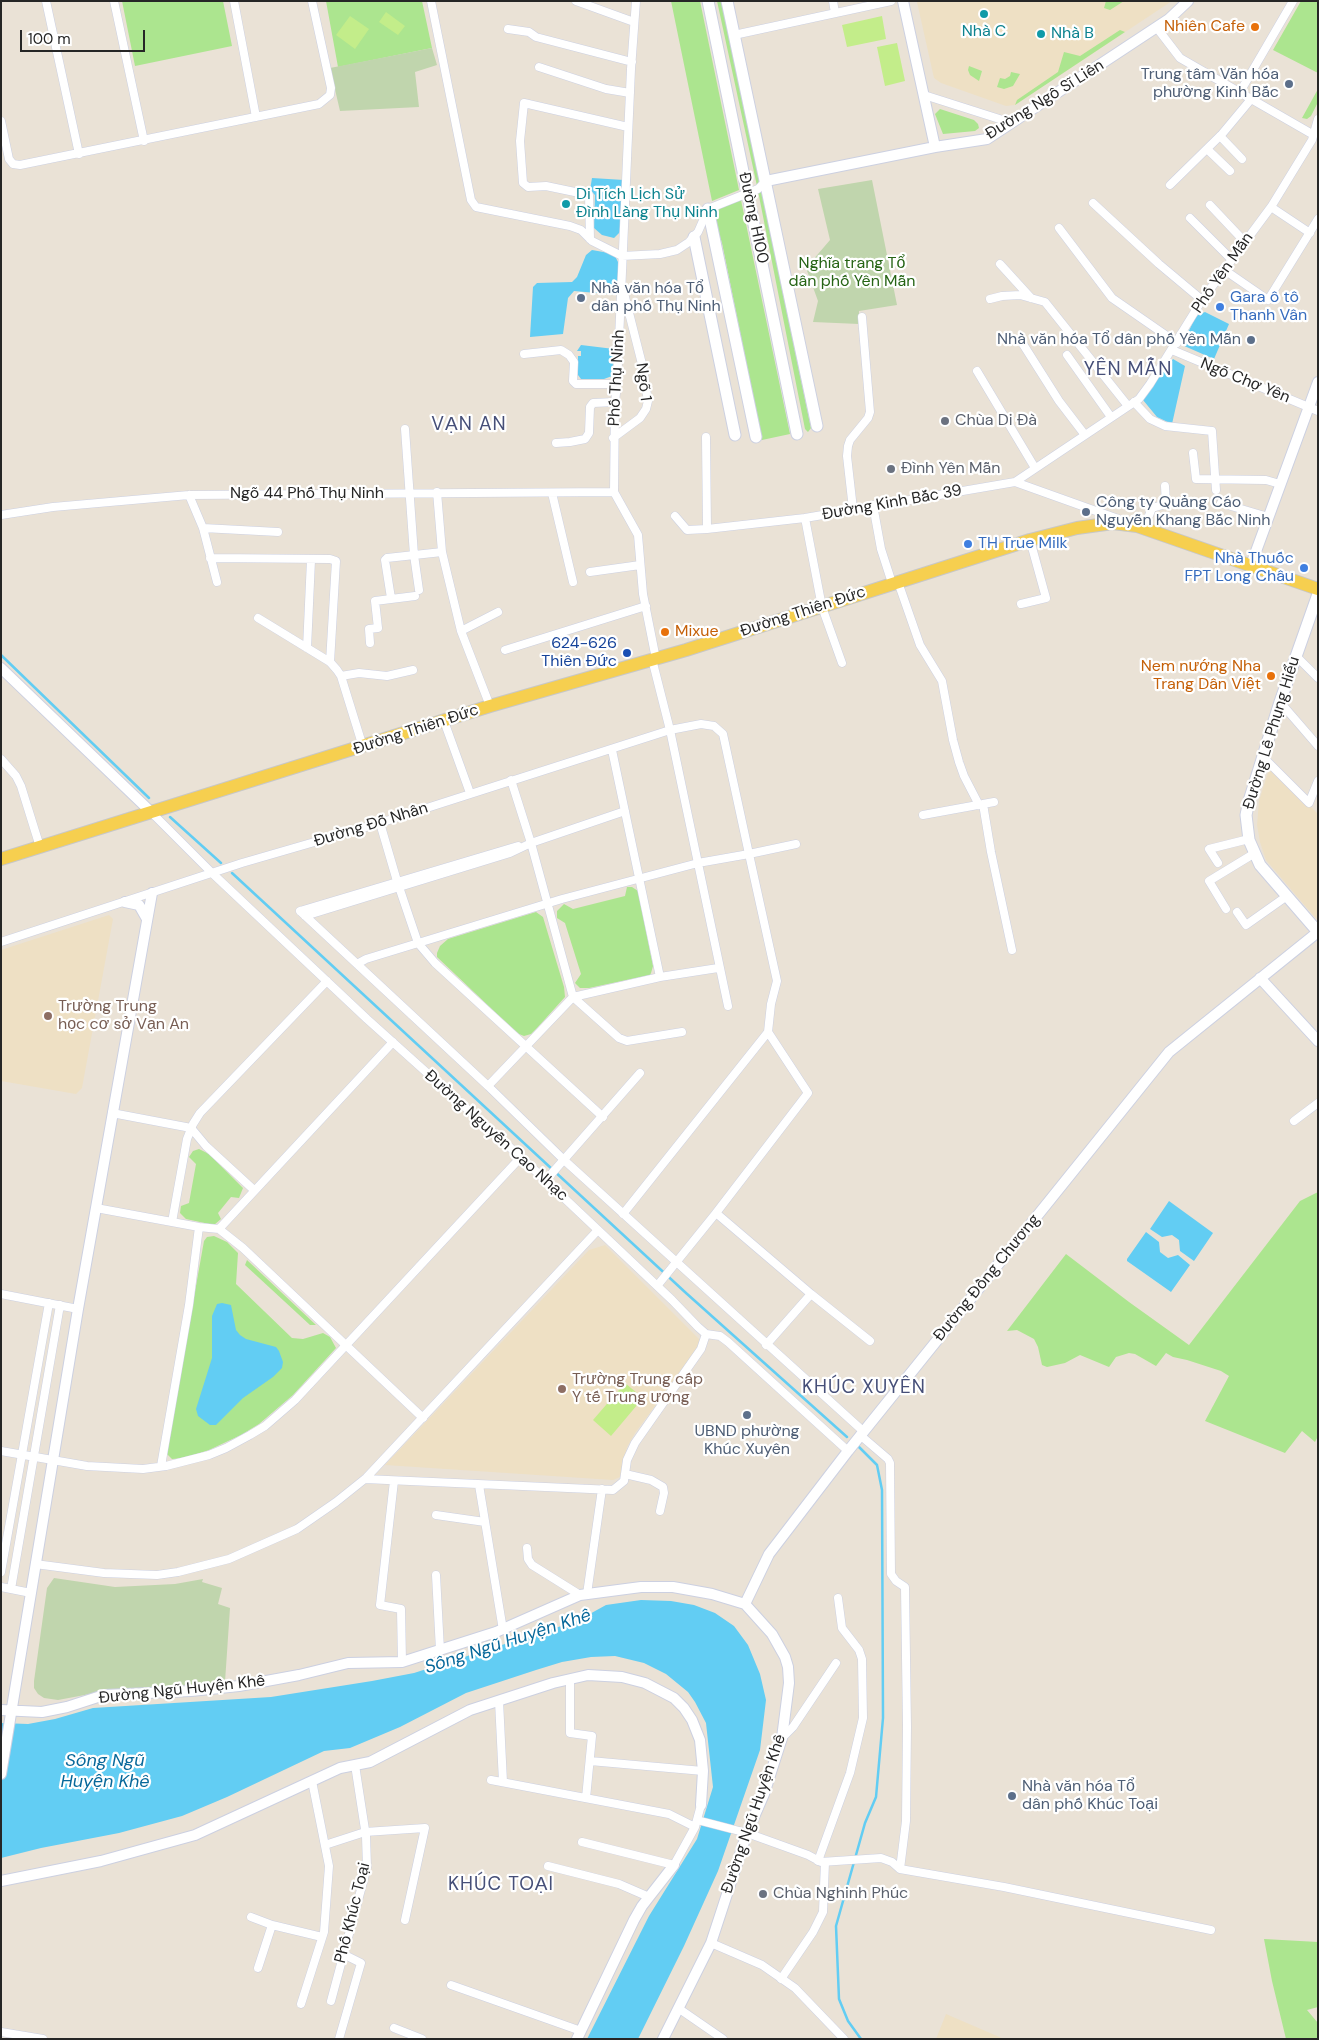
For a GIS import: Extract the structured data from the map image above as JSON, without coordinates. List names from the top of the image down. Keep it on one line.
{"streets":{"main road":["Đường H100","Đường Thiên Đức","Đường Lê Phụng Hiểu"],"street":["Đường Ngô Sĩ Liên","Phố Yên Mẫn","Phố Thụ Ninh","Ngõ Chợ Yên","Ngõ 1","Ngõ 44 Phố Thụ Ninh","Đường Kinh Bắc 39","Đường Đỗ Nhân","Đường Nguyễn Cao Nhạc","Đường Đồng Chương","Đường Ngũ Huyện Khê","Phố Khúc Toại"]},"crossings":[["Đường Ngô Sĩ Liên","Đường H100"],["Phố Yên Mẫn","Ngõ Chợ Yên"],["Phố Yên Mẫn","Đường Kinh Bắc 39"],["Phố Thụ Ninh","Ngõ 1"],["Phố Thụ Ninh","Ngõ 44 Phố Thụ Ninh"],["Phố Thụ Ninh","Đường Thiên Đức"],["Đường Kinh Bắc 39","Đường Thiên Đức"],["Đường Thiên Đức","Đường Nguyễn Cao Nhạc"],["Đường Lê Phụng Hiểu","Đường Đồng Chương"],["Đường Đỗ Nhân","Đường Nguyễn Cao Nhạc"],["Đường Nguyễn Cao Nhạc","Đường Đồng Chương"],["Đường Đồng Chương","Đường Ngũ Huyện Khê"]],"districts":["YÊN MẪN","VẠN AN","KHÚC XUYÊN","KHÚC TOẠI"],"water":["Sông Ngũ Huyện Khê"],"parks":["Nghĩa trang Tổ dân phố Yên Mẫn"],"places":["Nhà C","Nhiên Cafe","Nhà B","Trung tâm Văn hóa phường Kinh Bắc","Di Tích Lịch Sử Đình Làng Thụ Ninh","Nhà văn hóa Tổ dân phố Thụ Ninh","Gara ô tô Thanh Vân","Nhà văn hóa Tổ dân phố Yên Mẫn","Chùa Di Đà","Đình Yên Mẫn","Công ty Quảng Cáo Nguyễn Khang Bắc Ninh","TH True Milk","Nhà Thuốc FPT Long Châu","Mixue","624-626 Thiên Đức","Nem nướng Nha Trang Dân Việt","Trường Trung học cơ sở Vạn An","Trường Trung cấp Y tế Trung ương","UBND phường Khúc Xuyên","Nhà văn hóa Tổ dân phố Khúc Toại","Chùa Nghinh Phúc"],"scale_bar":"100 m"}
